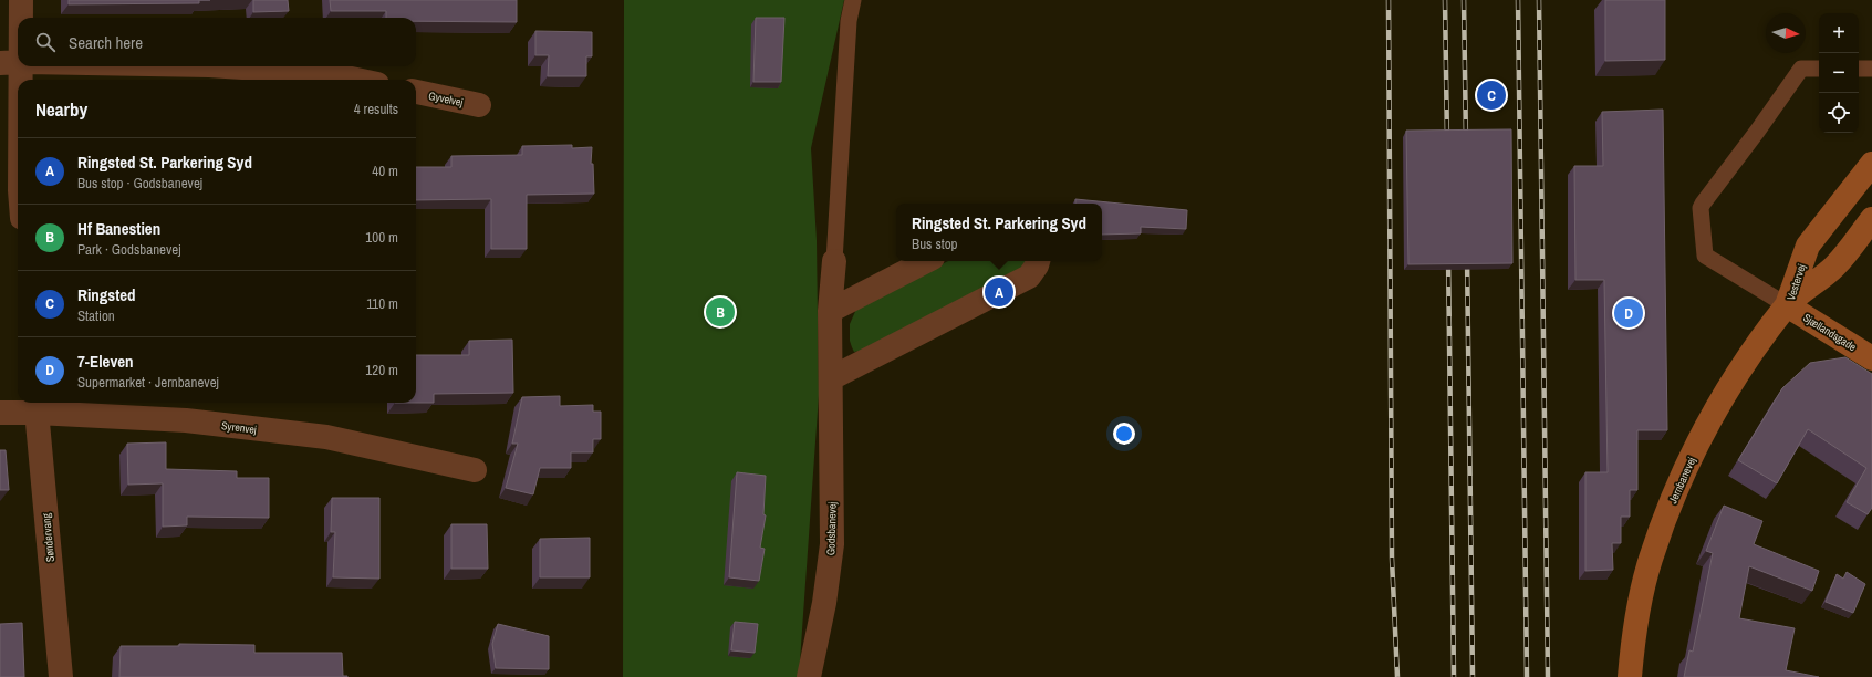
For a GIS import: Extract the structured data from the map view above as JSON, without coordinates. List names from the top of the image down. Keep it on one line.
{"streets":{"main road":["Vestervej","Sjællandsgade","Jernbanevej"],"street":["Gyvelvej","Syrenvej","Godsbanevej","Søndervang"]},"crossings":[["Vestervej","Sjællandsgade"],["Vestervej","Jernbanevej"],["Sjællandsgade","Jernbanevej"],["Syrenvej","Søndervang"]],"north":"right","page":{"map_buttons":["+","−"],"search":"Search here","pins":["C","A","B","D"],"heading":["Nearby","4 results"],"list":[{"mark":"A","name":"Ringsted St. Parkering Syd","note":"Bus stop · Godsbanevej","value":"40 m"},{"mark":"B","name":"Hf Banestien","note":"Park · Godsbanevej","value":"100 m"},{"mark":"C","name":"Ringsted","note":"Station","value":"110 m"},{"mark":"D","name":"7-Eleven","note":"Supermarket · Jernbanevej","value":"120 m"}],"popup":["Ringsted St. Parkering Syd","Bus stop"]}}
